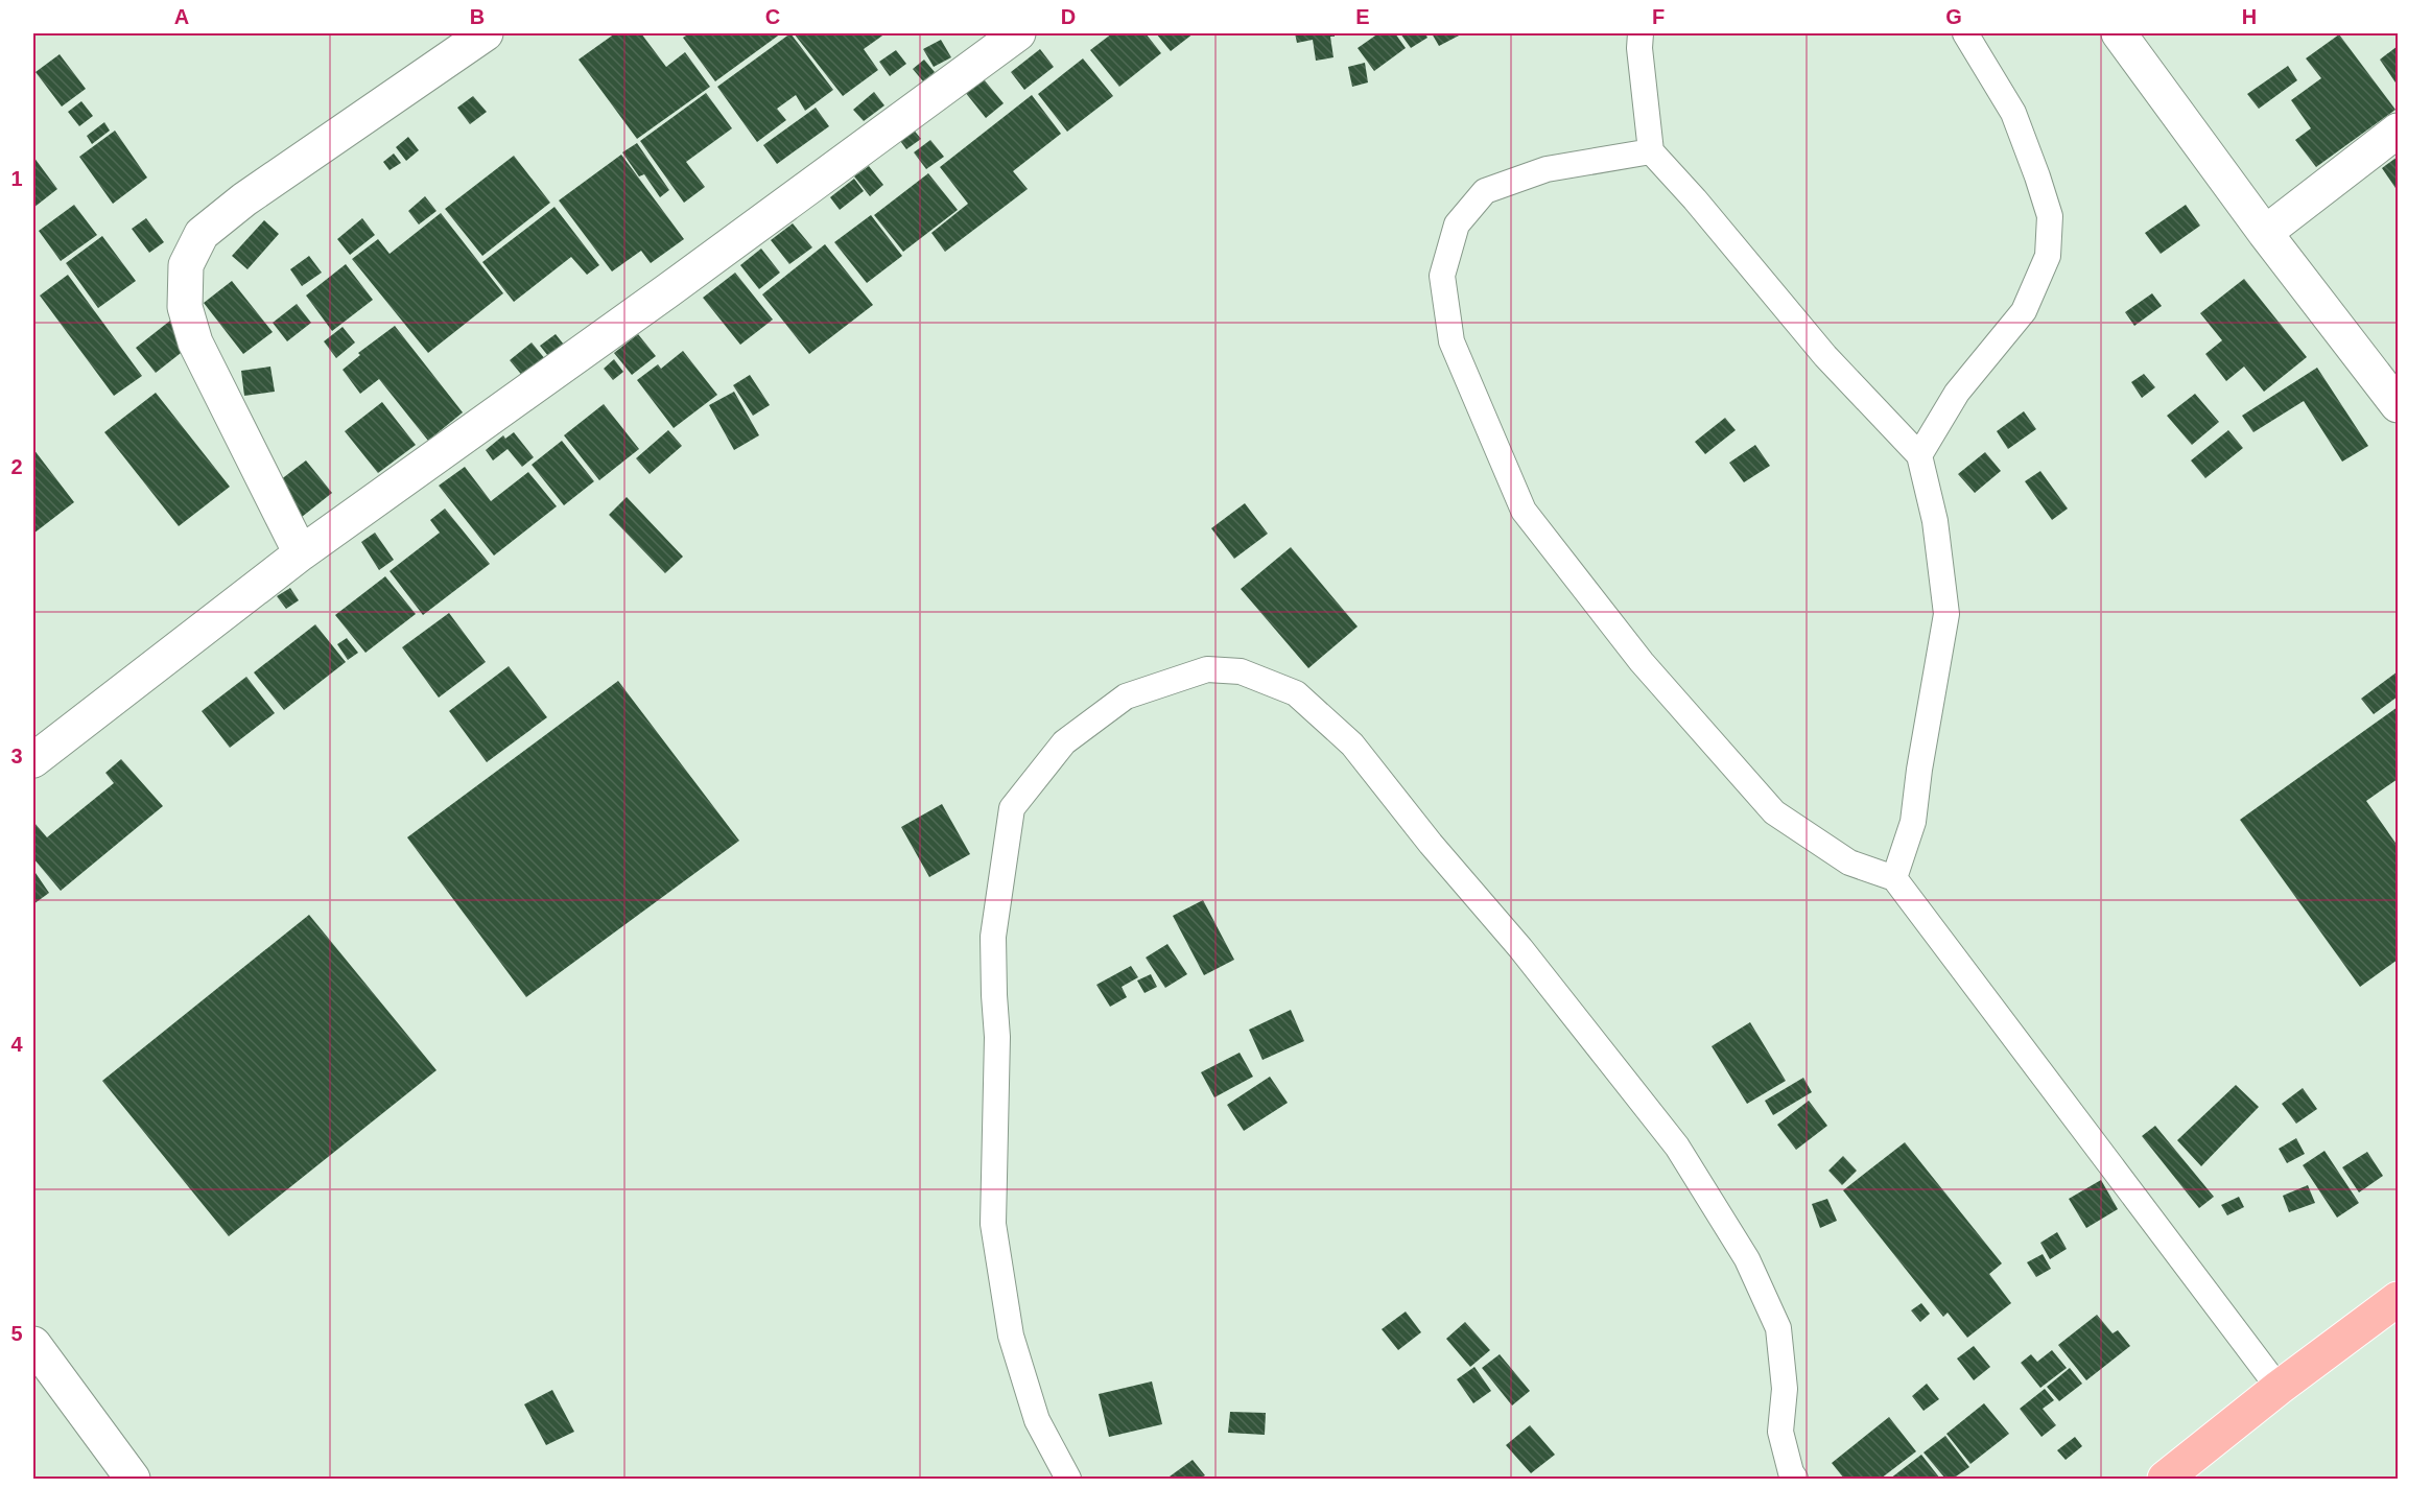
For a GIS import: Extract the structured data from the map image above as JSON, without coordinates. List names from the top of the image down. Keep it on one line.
{"grid":{"columns":["A","B","C","D","E","F","G","H"],"rows":["1","2","3","4","5"]}}
